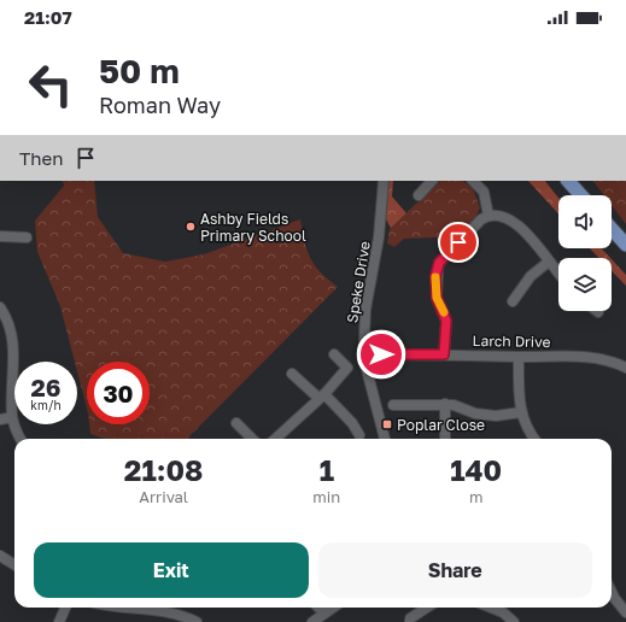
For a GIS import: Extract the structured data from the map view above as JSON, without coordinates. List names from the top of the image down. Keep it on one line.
{"streets":{"street":["Speke Drive","Larch Drive"]},"crossings":[["Speke Drive","Larch Drive"]],"places":{"other":["Ashby Fields Primary School"],"transit":["Poplar Close"]},"page":{"status":"21:07","turn":["50 m","Roman Way"],"then":"Then","speed":"26 km/h","limit":"30","eta":["21:08","Arrival","1","min","140","m"],"buttons":["Exit","Share"]}}
